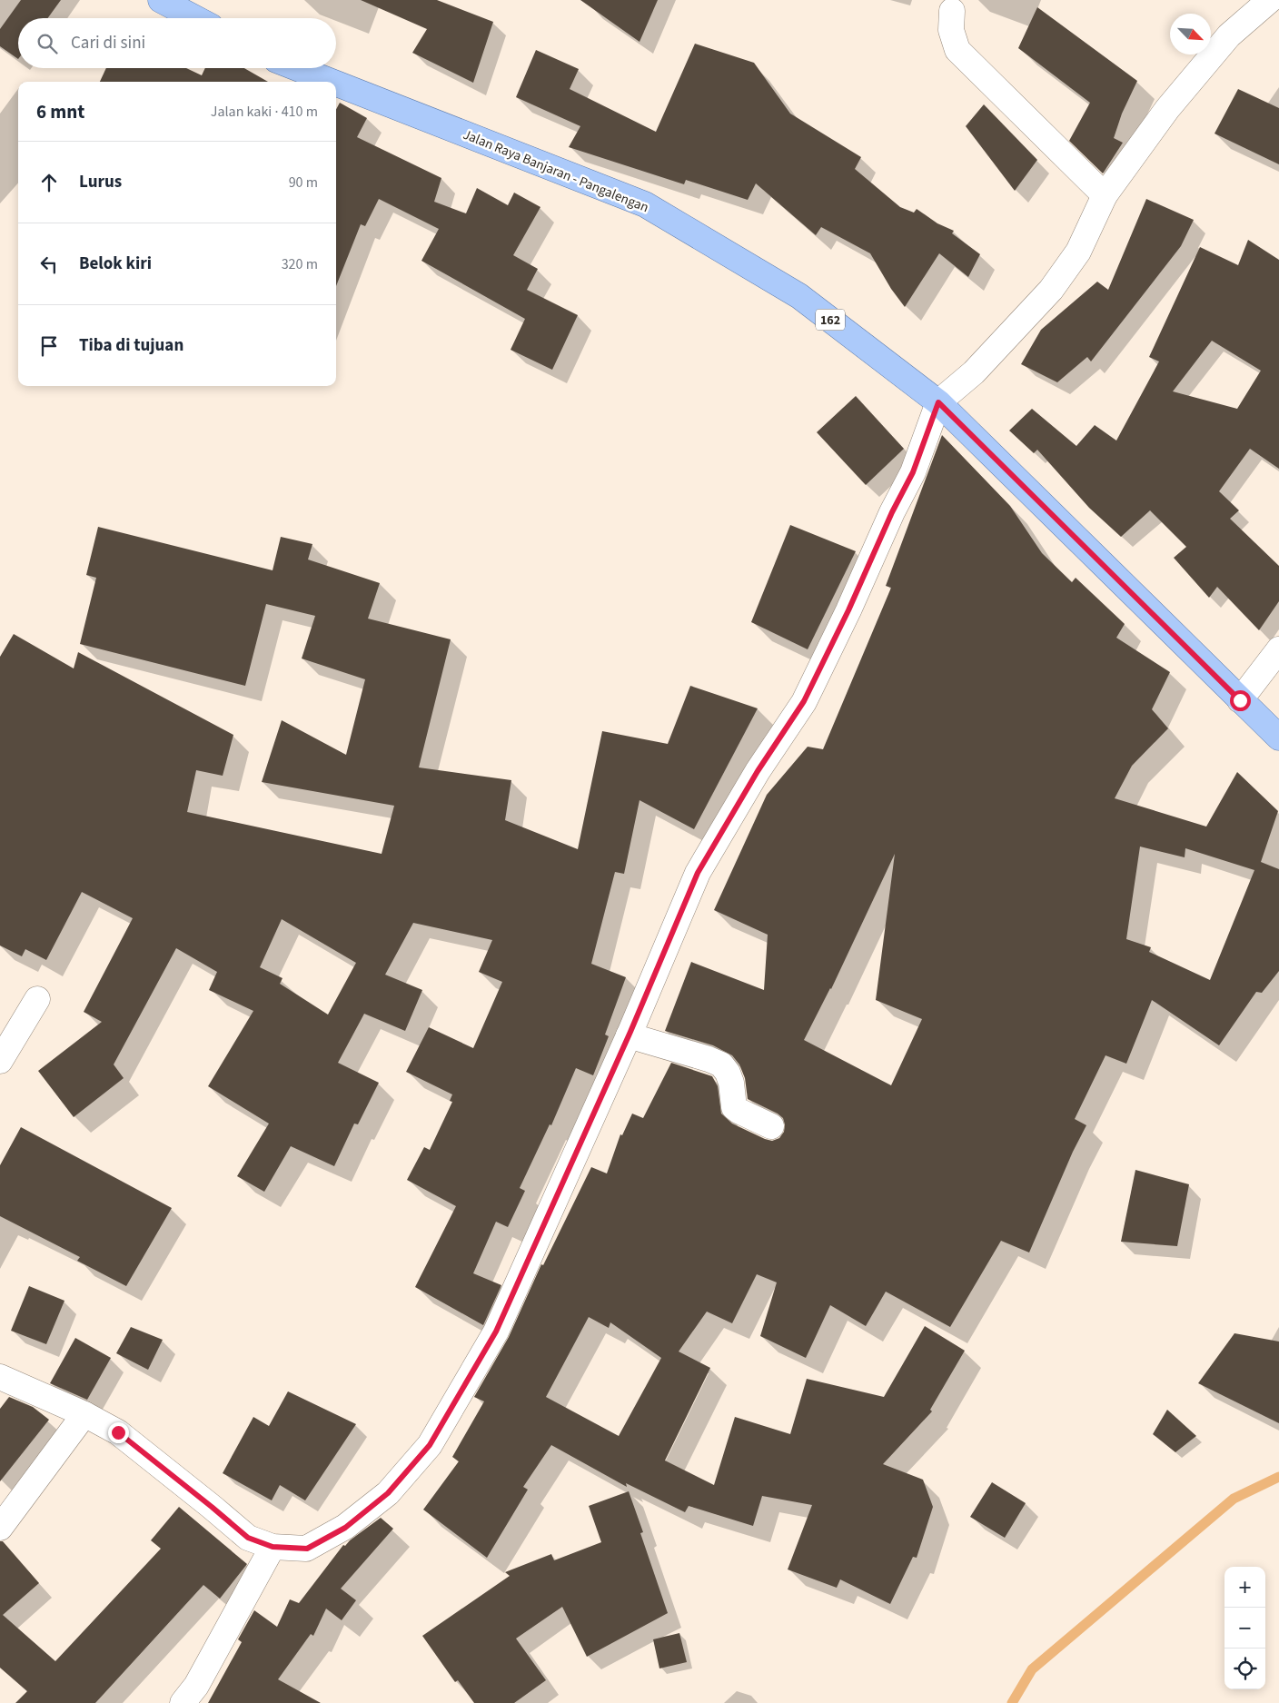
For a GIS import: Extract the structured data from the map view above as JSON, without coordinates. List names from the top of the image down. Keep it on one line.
{"streets":{"main road":["Jalan Raya Banjaran - Pangalengan","162"]},"north":"bottom right","page":{"search":"Cari di sini","heading":["6 mnt","Jalan kaki · 410 m"],"list":[["Lurus","90 m"],["Belok kiri","320 m"],"Tiba di tujuan"],"map_buttons":["+","−"]}}
